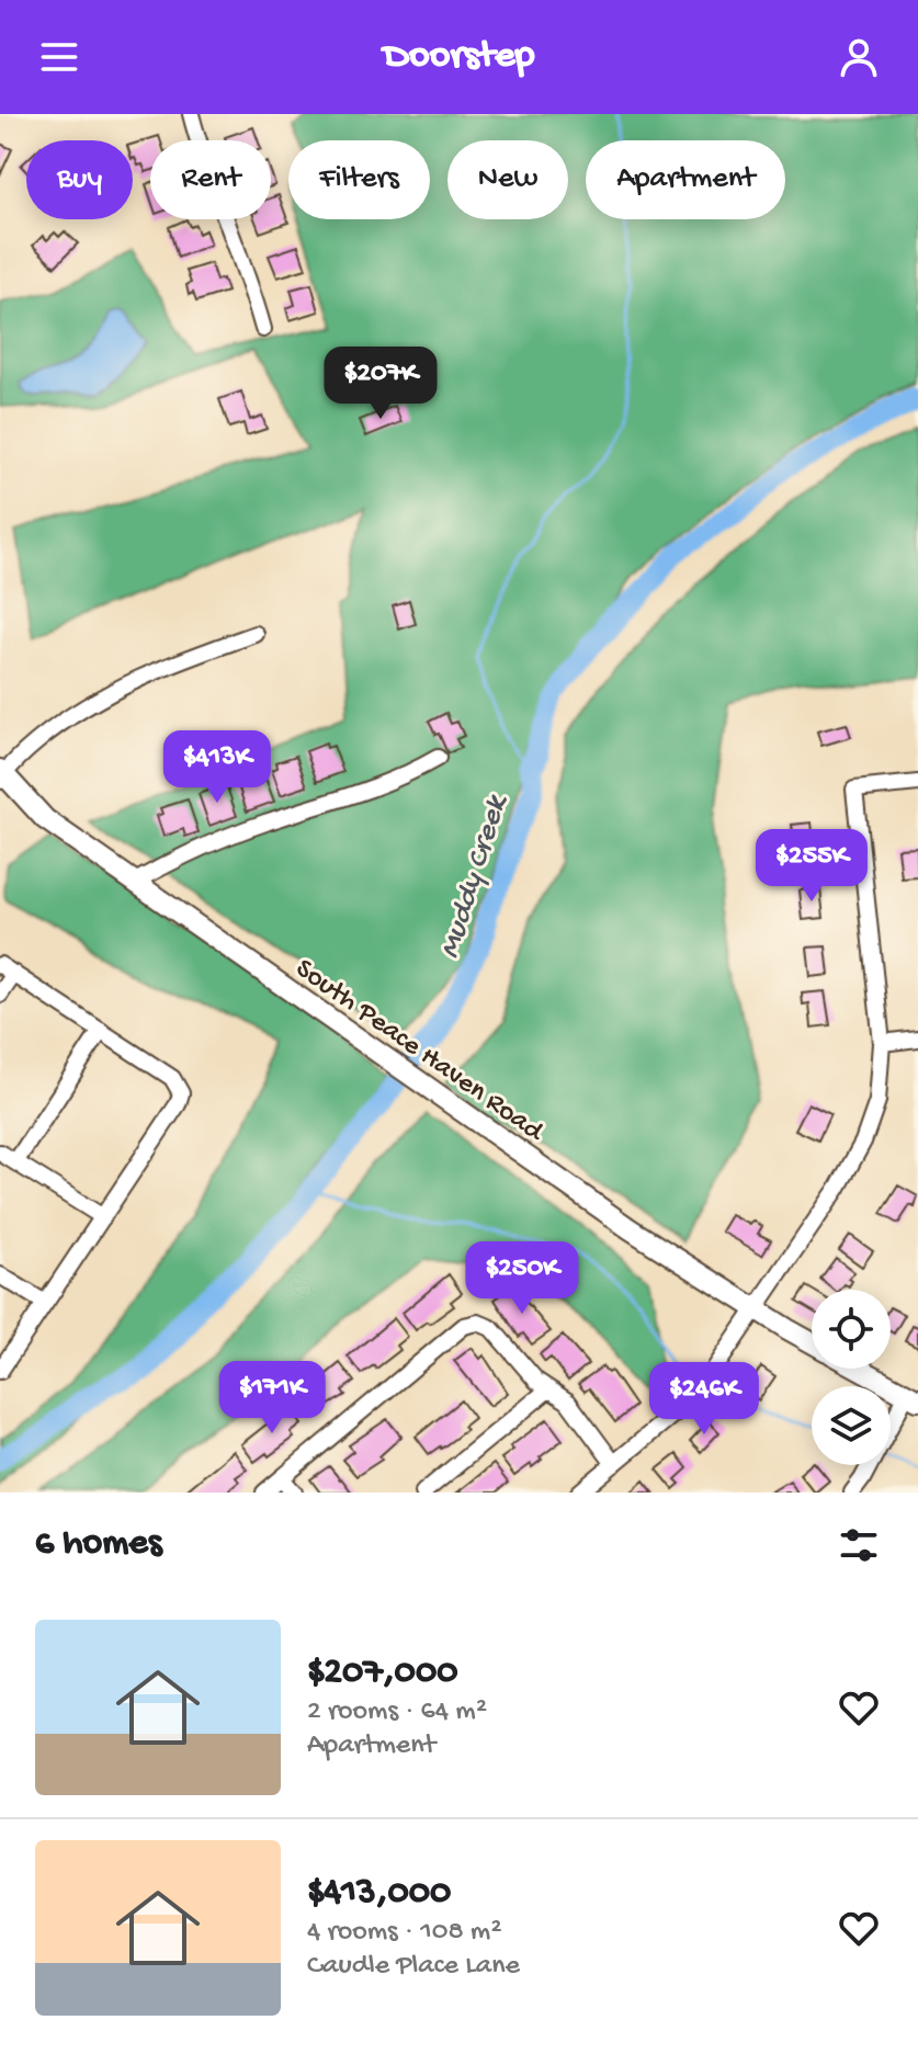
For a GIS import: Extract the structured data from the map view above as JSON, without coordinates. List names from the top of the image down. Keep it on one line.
{"streets":{"main road":["South Peace Haven Road"]},"water":["Muddy Creek"],"page":{"header":"Doorstep","chip":["Buy","Rent","Filters","New","Apartment"],"price":["$207K","$413K","$255K","$250K","$171K","$246K"],"heading":"6 homes","list":[{"name":"$207,000","note":"2 rooms · 64 m² · Apartment"},{"name":"$413,000","note":"4 rooms · 108 m² · Caudle Place Lane"}]}}
